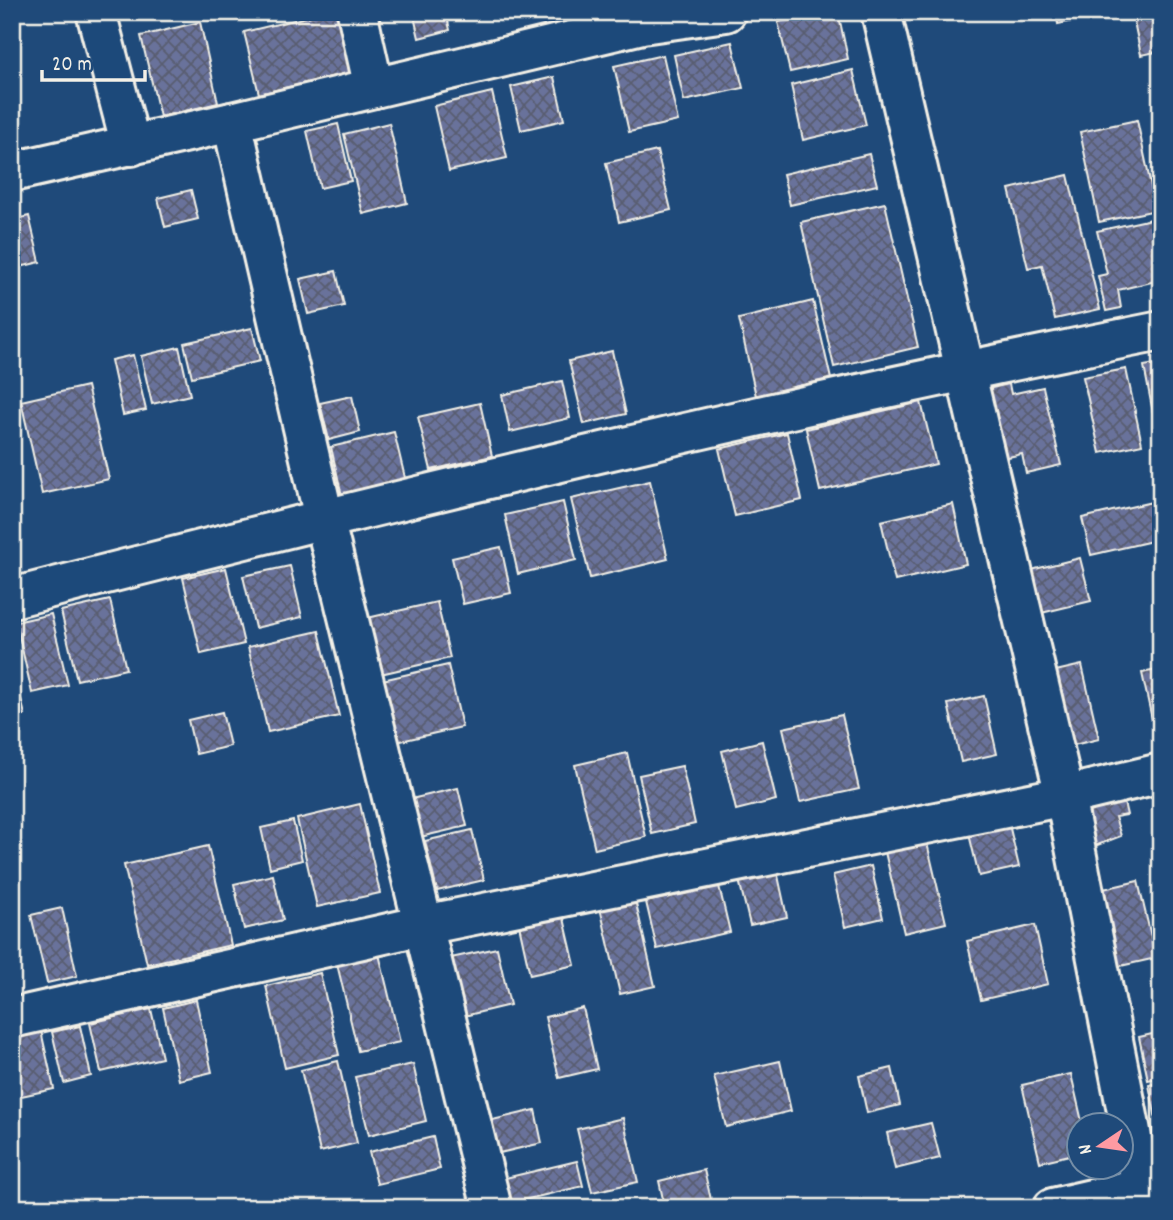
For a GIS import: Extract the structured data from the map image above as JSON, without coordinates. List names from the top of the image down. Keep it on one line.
{"scale_bar":"20 m","north":"left"}
